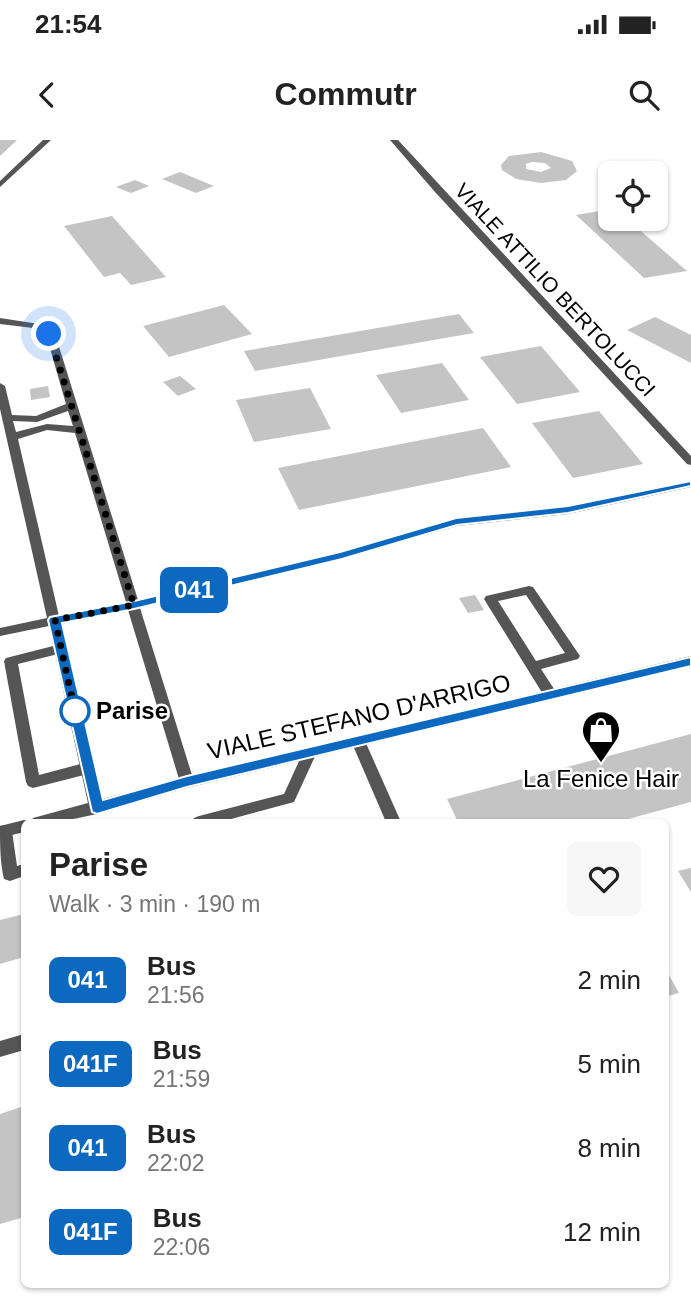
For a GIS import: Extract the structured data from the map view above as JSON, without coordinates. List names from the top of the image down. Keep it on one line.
{"streets":{"street":["VIALE ATTILIO BERTOLUCCI","VIALE STEFANO D'ARRIGO"]},"places":{"other":["Parise"],"shop":["La Fenice Hair"]},"lines":["bus line 041"],"page":{"status":"21:54","header":"Commutr","on_map":"041","heading":["Parise","Walk · 3 min · 190 m"],"list":[{"mark":"041","name":"Bus","note":"21:56","value":"2 min"},{"mark":"041F","name":"Bus","note":"21:59","value":"5 min"},{"mark":"041","name":"Bus","note":"22:02","value":"8 min"},{"mark":"041F","name":"Bus","note":"22:06","value":"12 min"}]}}
